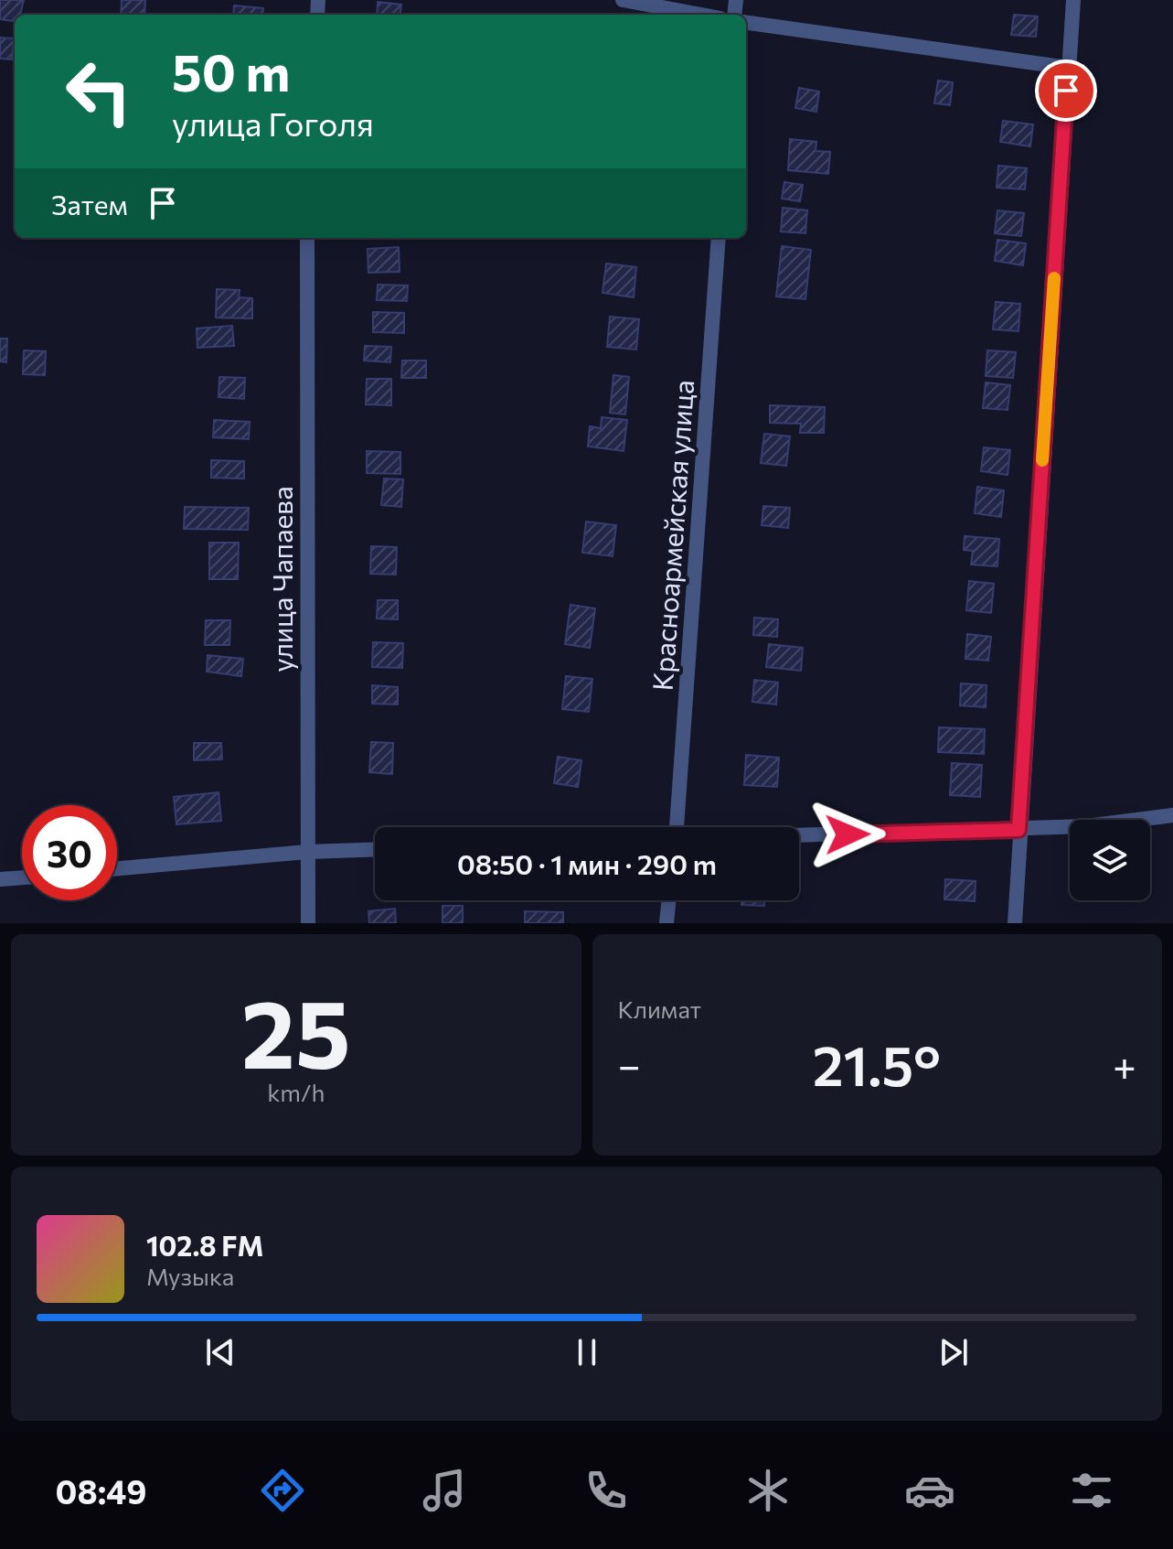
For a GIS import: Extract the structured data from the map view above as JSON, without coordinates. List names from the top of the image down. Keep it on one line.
{"streets":{"street":["Красноармейская улица","улица Чапаева"]},"page":{"turn":["50 m","улица Гоголя"],"then":"Затем","limit":"30","trip":"08:50 · 1 мин · 290 m","tile":[["25","km/h"],"Климат"],"heat":["−","21.5°","+"],"song":["102.8 FM","Музыка"],"tabs":"08:49"}}
